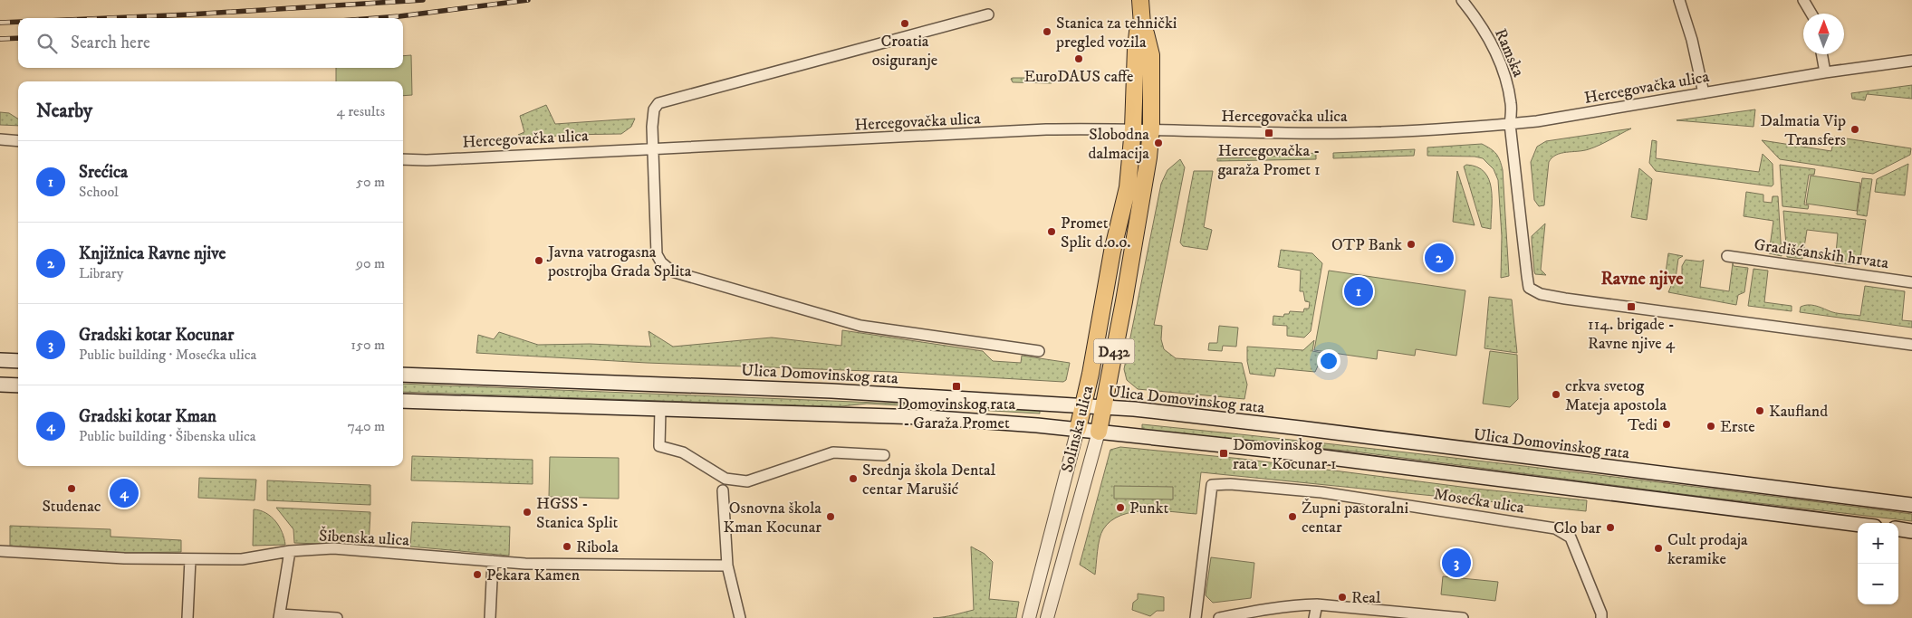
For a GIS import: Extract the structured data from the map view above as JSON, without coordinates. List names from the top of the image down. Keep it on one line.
{"streets":{"main road":["D432","Ulica Domovinskog rata","Solinska ulica"],"street":["Ramska","Hercegovačka ulica","Gradišćanskih hrvata","Mosećka ulica","Šibenska ulica"]},"crossings":[["Ramska","Hercegovačka ulica"],["Hercegovačka ulica","Solinska ulica"],["Ulica Domovinskog rata","Solinska ulica"]],"districts":["Ravne njive"],"places":{"other":["Croatia osiguranje","Stanica za tehnički pregled vozila","EuroDAUS caffe","Dalmatia Vip Transfers","Slobodna dalmacija","Promet Split d.o.o.","OTP Bank","Javna vatrogasna postrojba Grada Splita","crkva svetog Mateja apostola","Kaufland","Tedi","Erste","Srednja škola Dental centar Marušić","Studenac","Punkt","HGSS - Stanica Split","Osnovna škola Kman Kocunar","Župni pastoralni centar","Clo bar","Ribola","Cult prodaja keramike","Pekara Kamen","Real"],"transit":["Hercegovačka - garaža Promet 1","114. brigade - Ravne njive 4","Domovinskog rata - Garaža Promet","Domovinskog rata - Kocunar 1"]},"north":"top","page":{"search":"Search here","heading":["Nearby","4 results"],"list":[{"mark":"1","name":"Srećica","note":"School","value":"50 m"},{"mark":"2","name":"Knjižnica Ravne njive","note":"Library","value":"90 m"},{"mark":"3","name":"Gradski kotar Kocunar","note":"Public building · Mosećka ulica","value":"150 m"},{"mark":"4","name":"Gradski kotar Kman","note":"Public building · Šibenska ulica","value":"740 m"}],"pins":["2","1","4","3"],"map_buttons":["+","−"]}}
